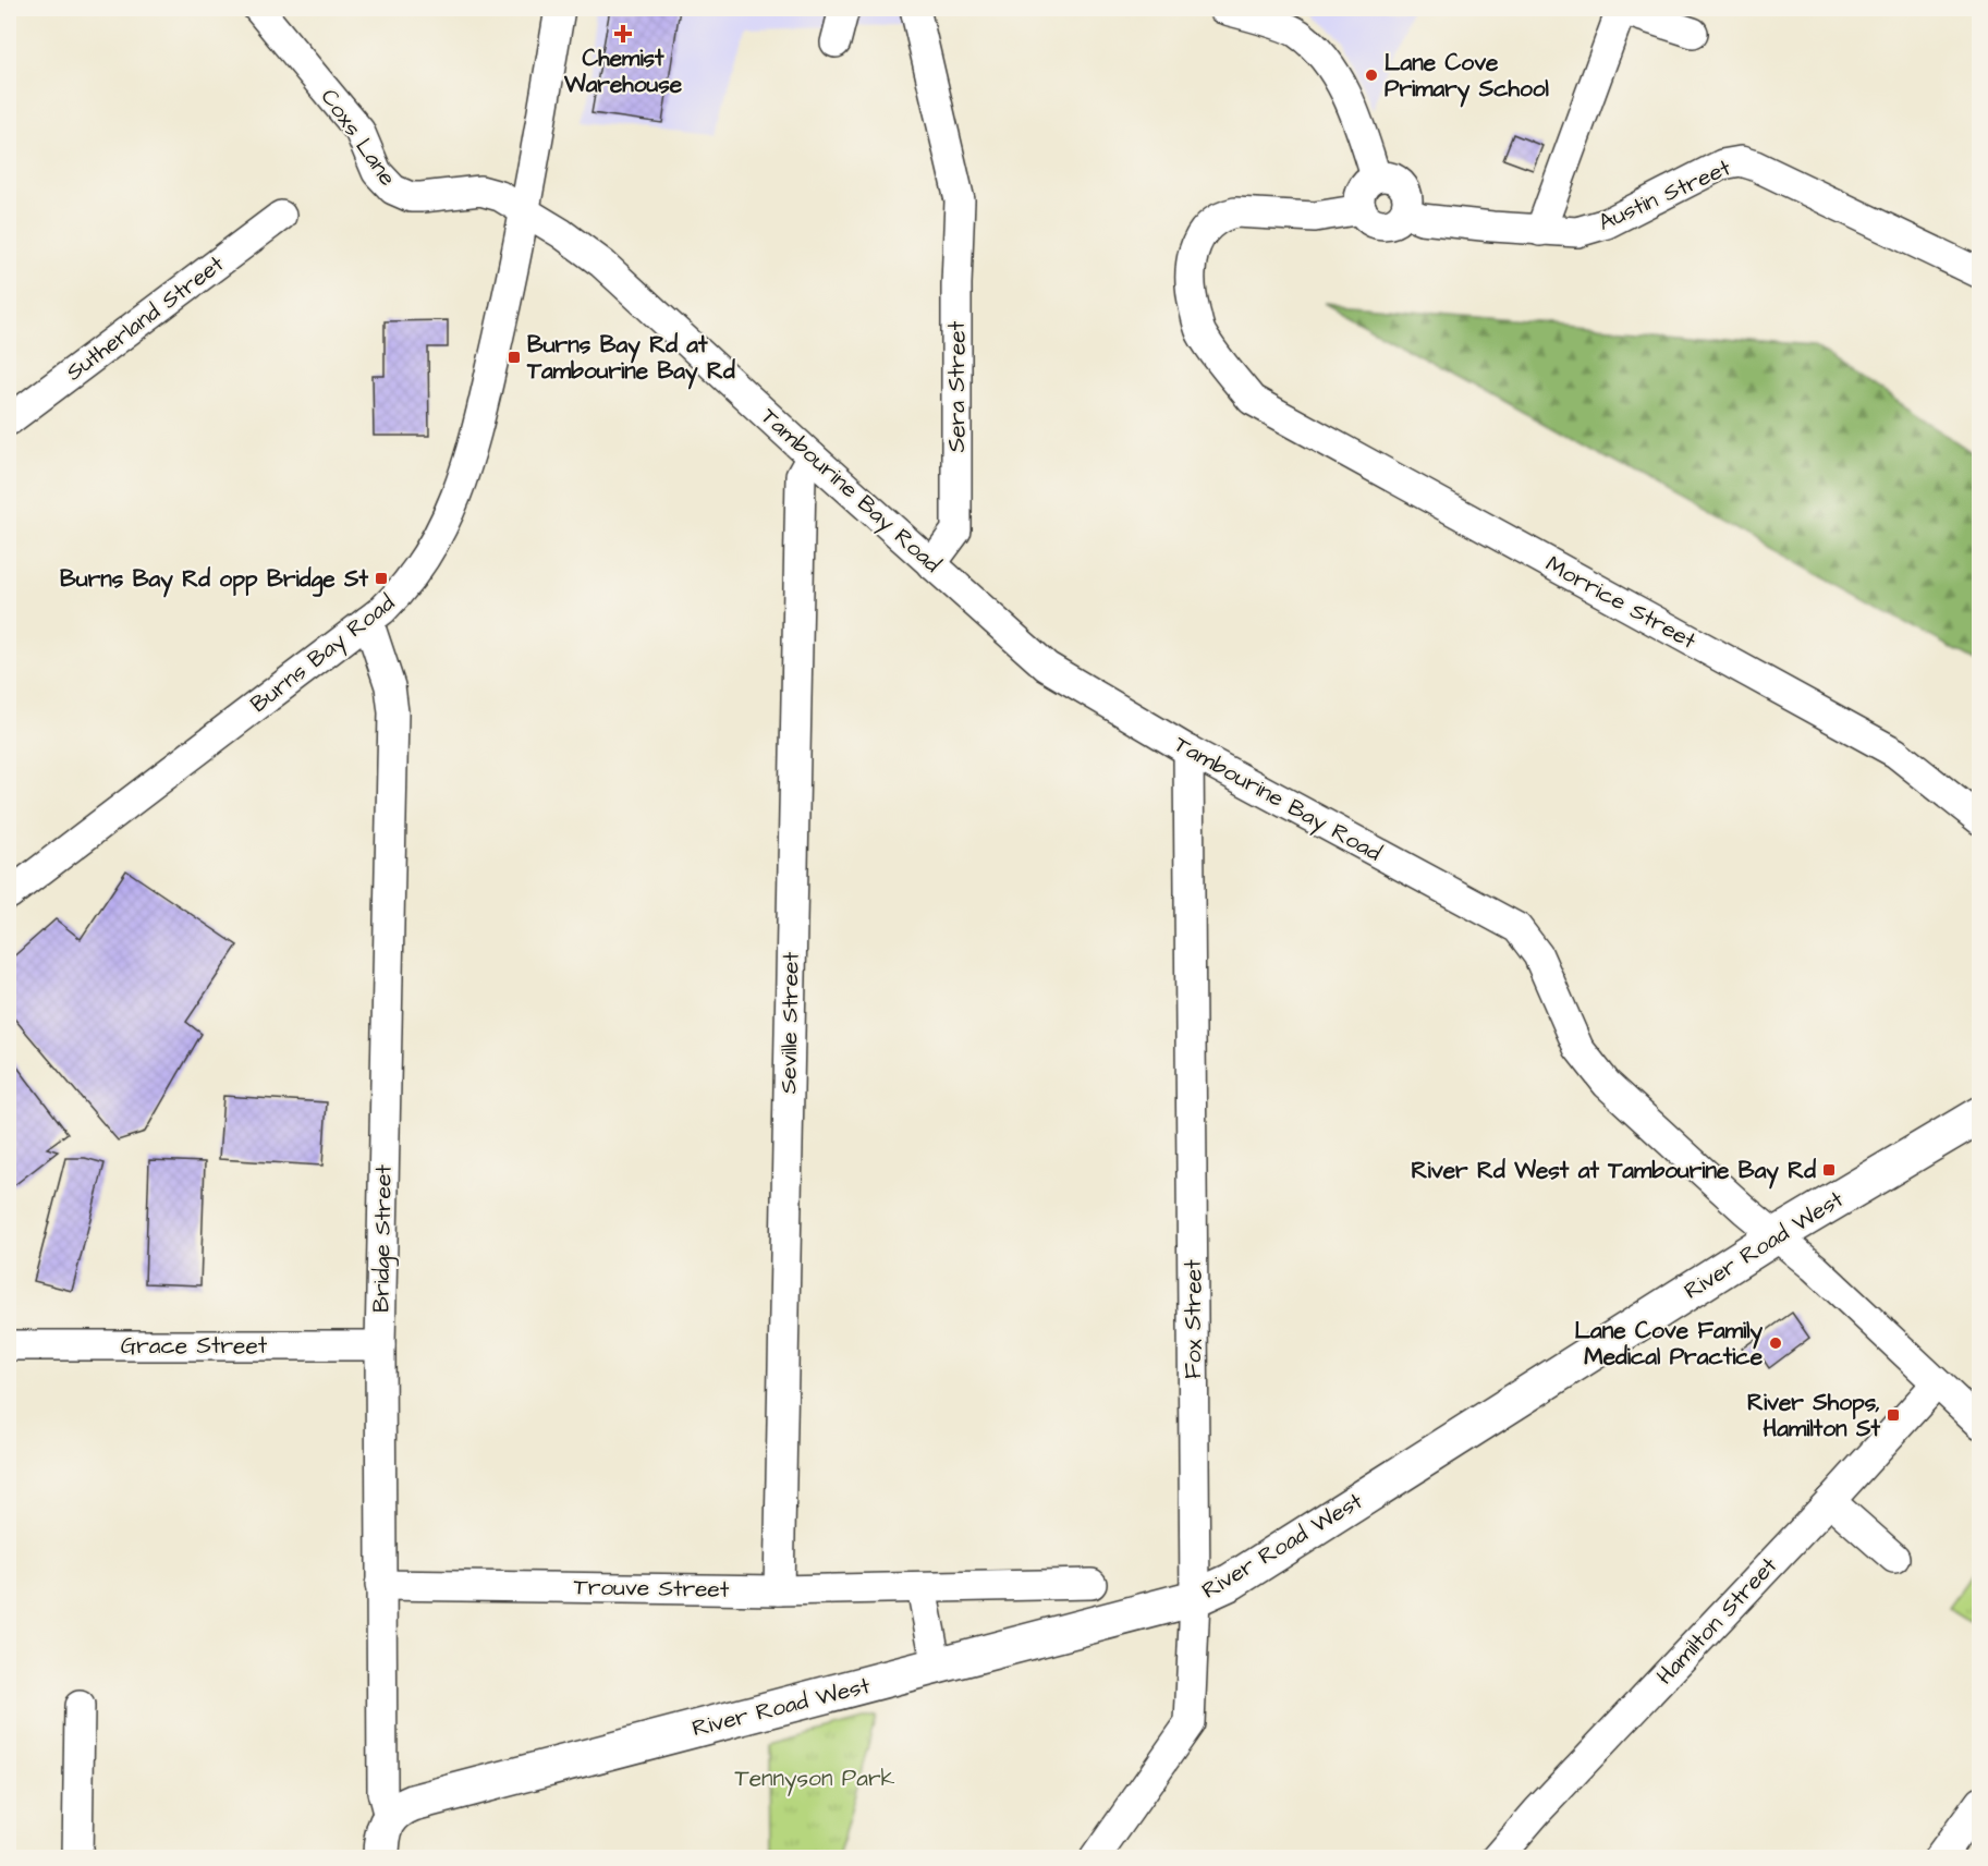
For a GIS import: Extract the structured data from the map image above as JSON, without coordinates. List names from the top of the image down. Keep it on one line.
{"streets":{"main road":["Bridge Street","River Road West"],"street":["Coxs Lane","Austin Street","Sutherland Street","Sera Street","Tambourine Bay Road","Morrice Street","Burns Bay Road","Seville Street","Fox Street","Grace Street","Trouve Street","Hamilton Street"]},"crossings":[["Coxs Lane","Tambourine Bay Road"],["Coxs Lane","Burns Bay Road"],["Austin Street","Morrice Street"],["Sera Street","Tambourine Bay Road"],["Tambourine Bay Road","Burns Bay Road"],["Tambourine Bay Road","Seville Street"],["Tambourine Bay Road","River Road West"],["Tambourine Bay Road","Fox Street"],["Tambourine Bay Road","Hamilton Street"],["Burns Bay Road","Bridge Street"],["Seville Street","Trouve Street"],["Bridge Street","River Road West"],["Bridge Street","Grace Street"],["Bridge Street","Trouve Street"],["River Road West","Fox Street"]],"parks":["Tennyson Park"],"places":{"health":["Chemist Warehouse"],"other":["Lane Cove Primary School","Lane Cove Family Medical Practice"],"transit":["Burns Bay Rd at Tambourine Bay Rd","Burns Bay Rd opp Bridge St","River Rd West at Tambourine Bay Rd","River Shops, Hamilton St"]}}
